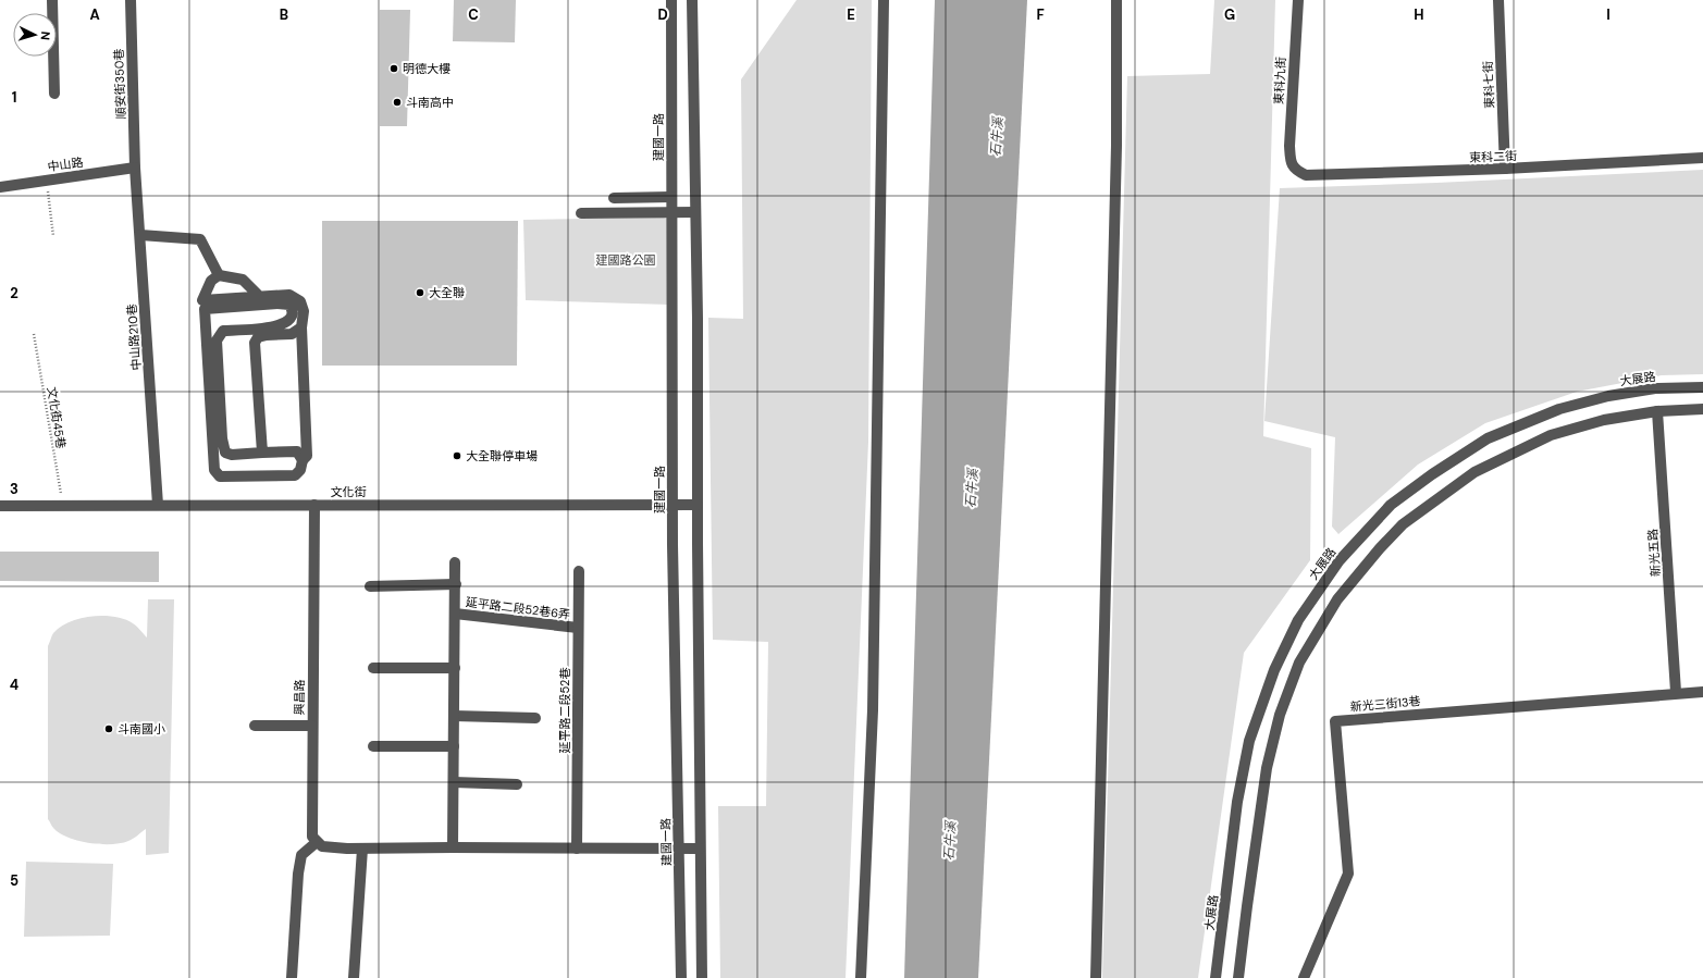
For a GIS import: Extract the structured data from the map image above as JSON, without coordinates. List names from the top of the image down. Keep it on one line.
{"streets":{"street":["東科九街","順安街350巷","東科七街","建國一路","東科二街","中山路","中山路210巷","大展路","文化街","新光五路","延平路二段52巷6弄","興昌路","新光三街13巷","延平路二段52巷"],"path":["文化街45巷"]},"crossings":[["東科九街","東科二街"],["順安街350巷","中山路"],["順安街350巷","中山路210巷"],["東科七街","東科二街"],["建國一路","文化街"],["中山路","中山路210巷"],["中山路210巷","文化街"],["文化街45巷","文化街"],["文化街","興昌路"],["新光五路","新光三街13巷"],["延平路二段52巷6弄","延平路二段52巷"]],"water":["石牛溪"],"parks":["建國路公園"],"places":["明德大樓","斗南高中","大全聯","大全聯停車場","斗南國小"],"north":"right","grid":{"columns":["A","B","C","D","E","F","G","H","I"],"rows":["1","2","3","4","5"]}}
